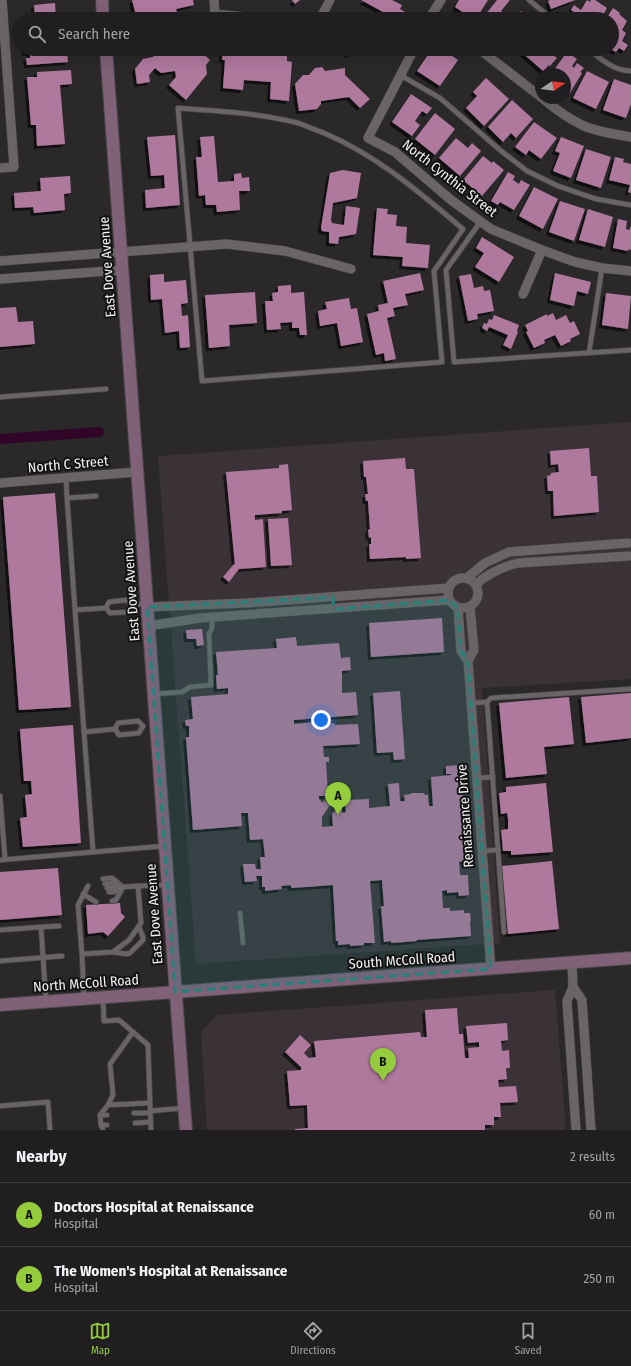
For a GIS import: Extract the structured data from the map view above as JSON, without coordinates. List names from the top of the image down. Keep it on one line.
{"streets":{"main road":["East Dove Avenue","South McColl Road","North McColl Road"],"street":["North Cynthia Street","North C Street","Renaissance Drive"]},"crossings":[["East Dove Avenue","North C Street"],["East Dove Avenue","South McColl Road"],["East Dove Avenue","North McColl Road"],["Renaissance Drive","South McColl Road"],["South McColl Road","North McColl Road"]],"north":"right","page":{"search":"Search here","pins":["A","B"],"heading":["Nearby","2 results"],"list":[{"mark":"A","name":"Doctors Hospital at Renaissance","note":"Hospital","value":"60 m"},{"mark":"B","name":"The Women's Hospital at Renaissance","note":"Hospital","value":"250 m"}],"nav":["Map","Directions","Saved"]}}
